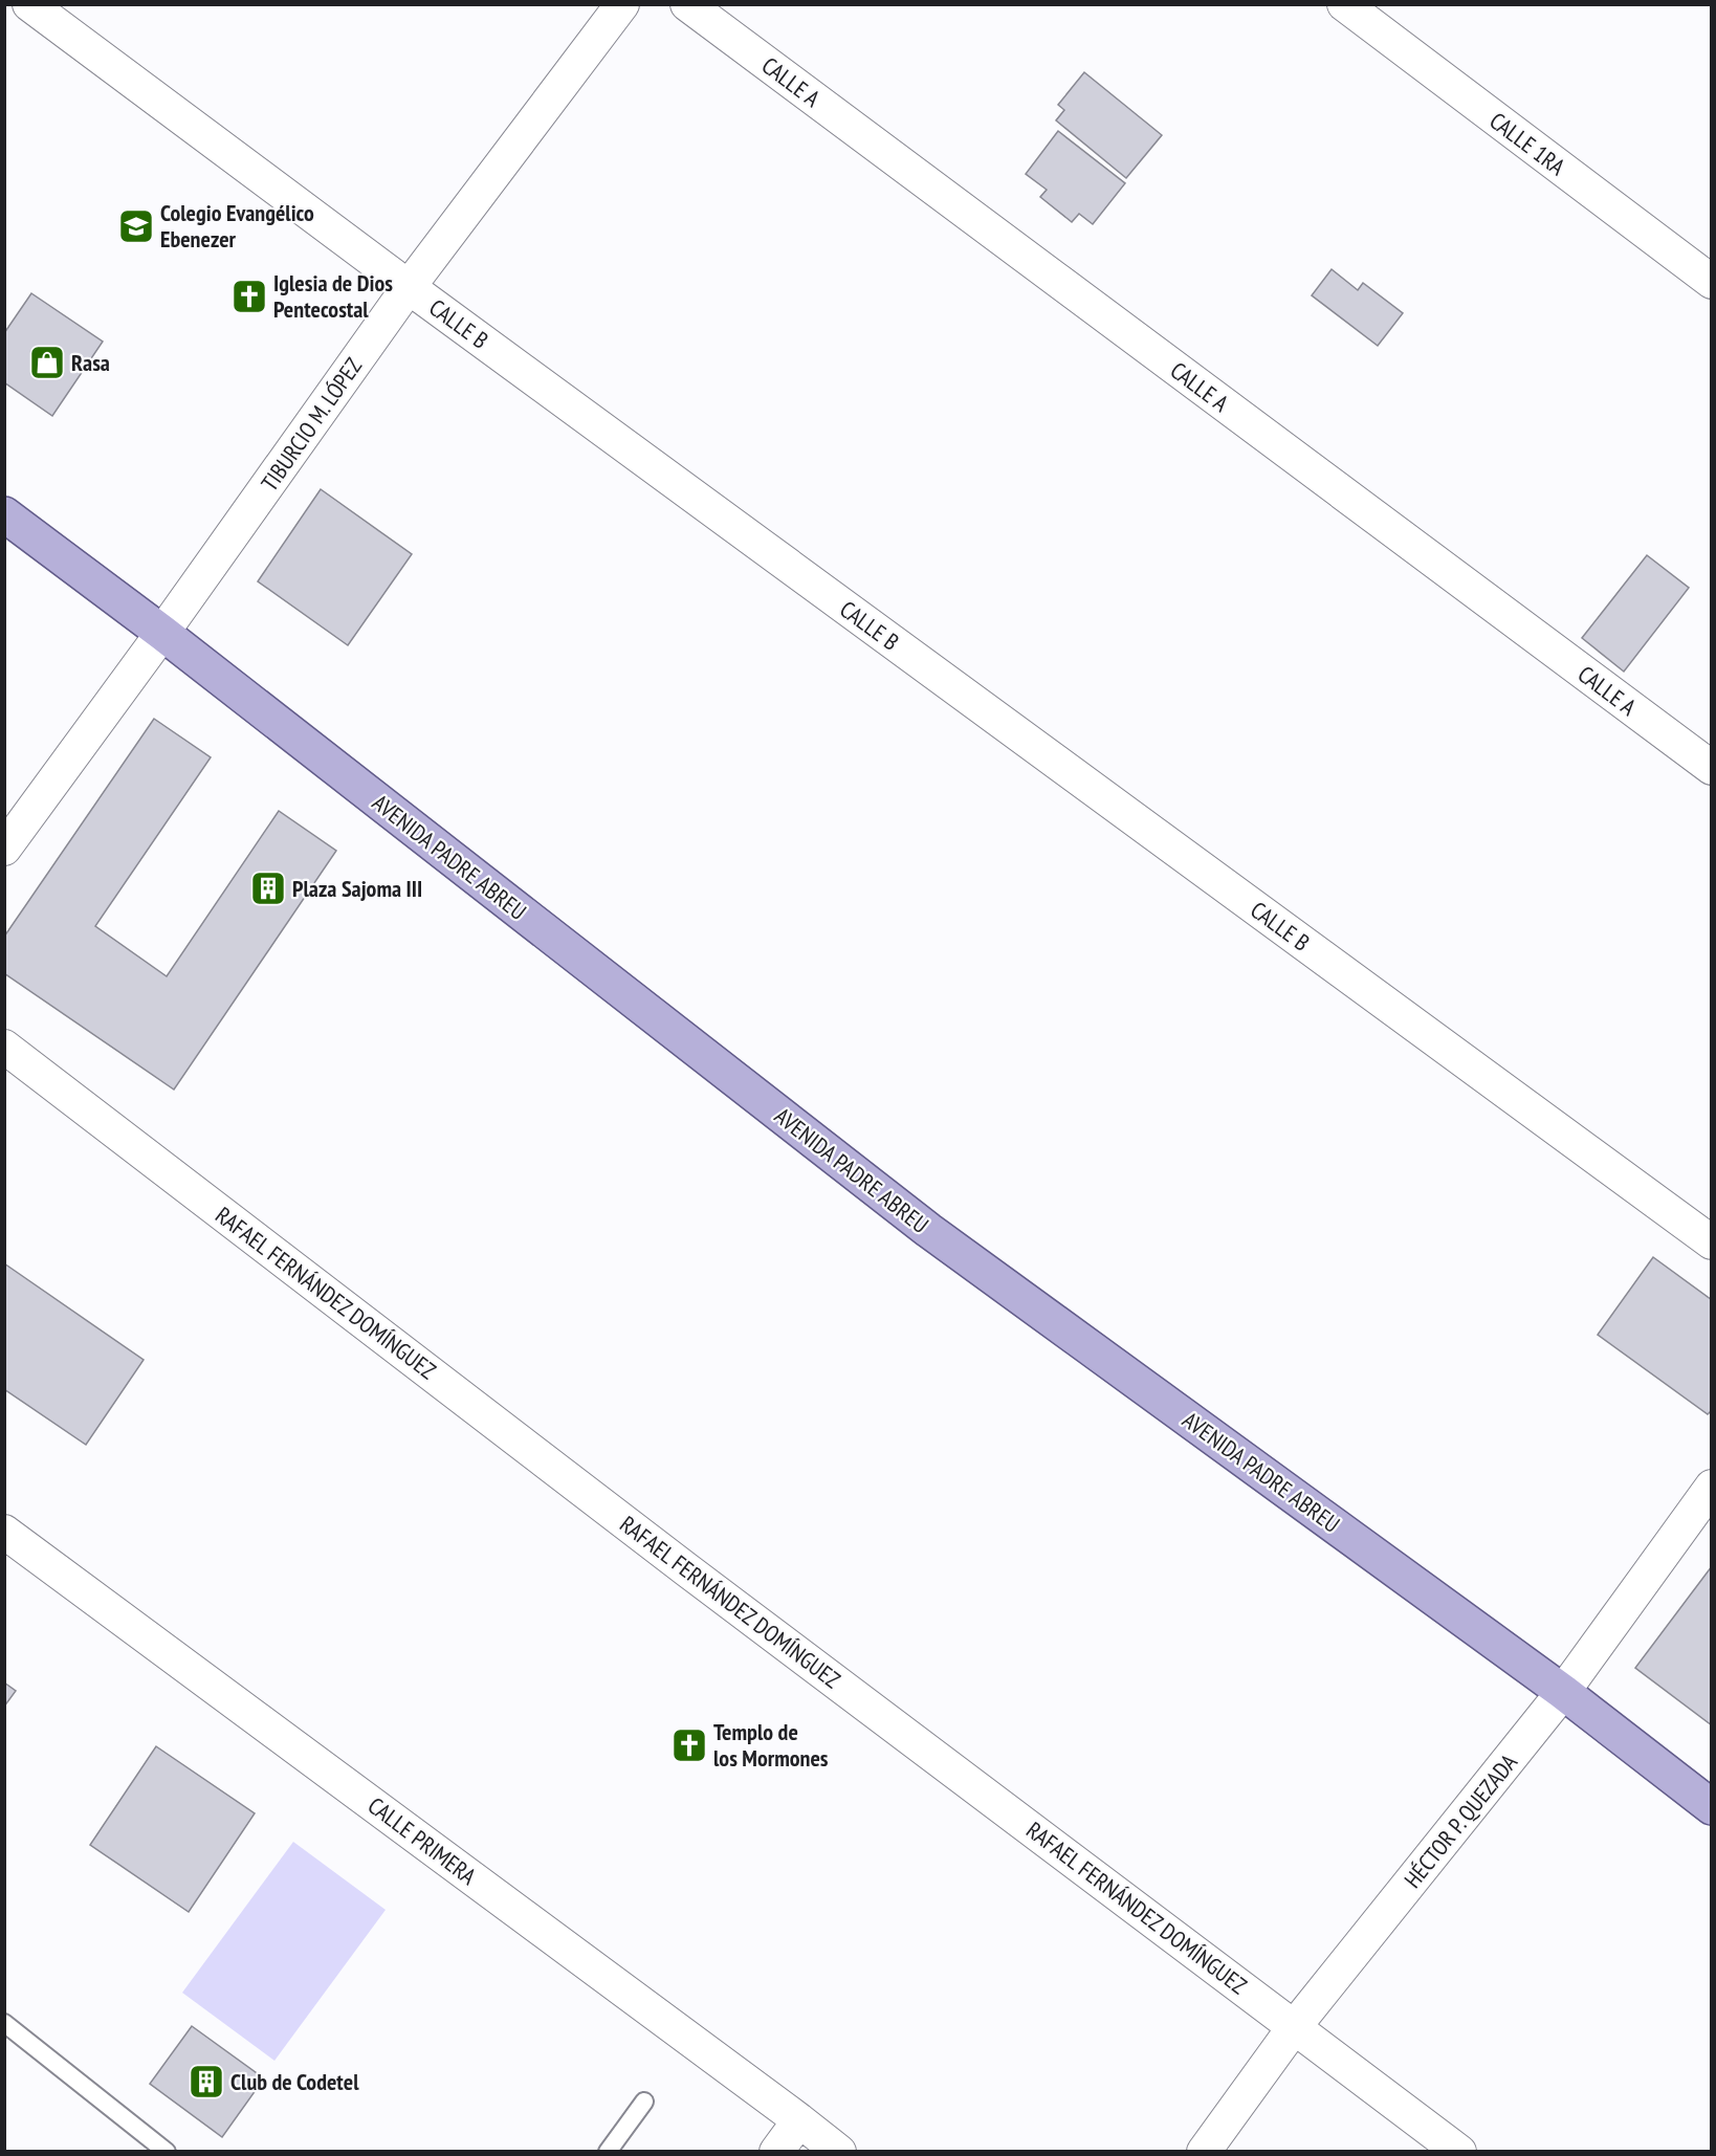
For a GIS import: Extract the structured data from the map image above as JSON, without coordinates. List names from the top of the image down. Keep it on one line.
{"streets":{"main road":["AVENIDA PADRE ABREU"],"street":["CALLE A","CALLE 1RA","CALLE B","TIBURCIO M. LÓPEZ","RAFAEL FERNÁNDEZ DOMÍNGUEZ","HÉCTOR P. QUEZADA","CALLE PRIMERA"]},"crossings":[["CALLE B","TIBURCIO M. LÓPEZ"],["TIBURCIO M. LÓPEZ","AVENIDA PADRE ABREU"],["AVENIDA PADRE ABREU","HÉCTOR P. QUEZADA"],["RAFAEL FERNÁNDEZ DOMÍNGUEZ","HÉCTOR P. QUEZADA"]],"places":{"school or university":["Colegio Evangélico Ebenezer"],"church":["Iglesia de Dios Pentecostal","Templo de los Mormones"],"shop":["Rasa"],"building":["Plaza Sajoma III","Club de Codetel"]}}
